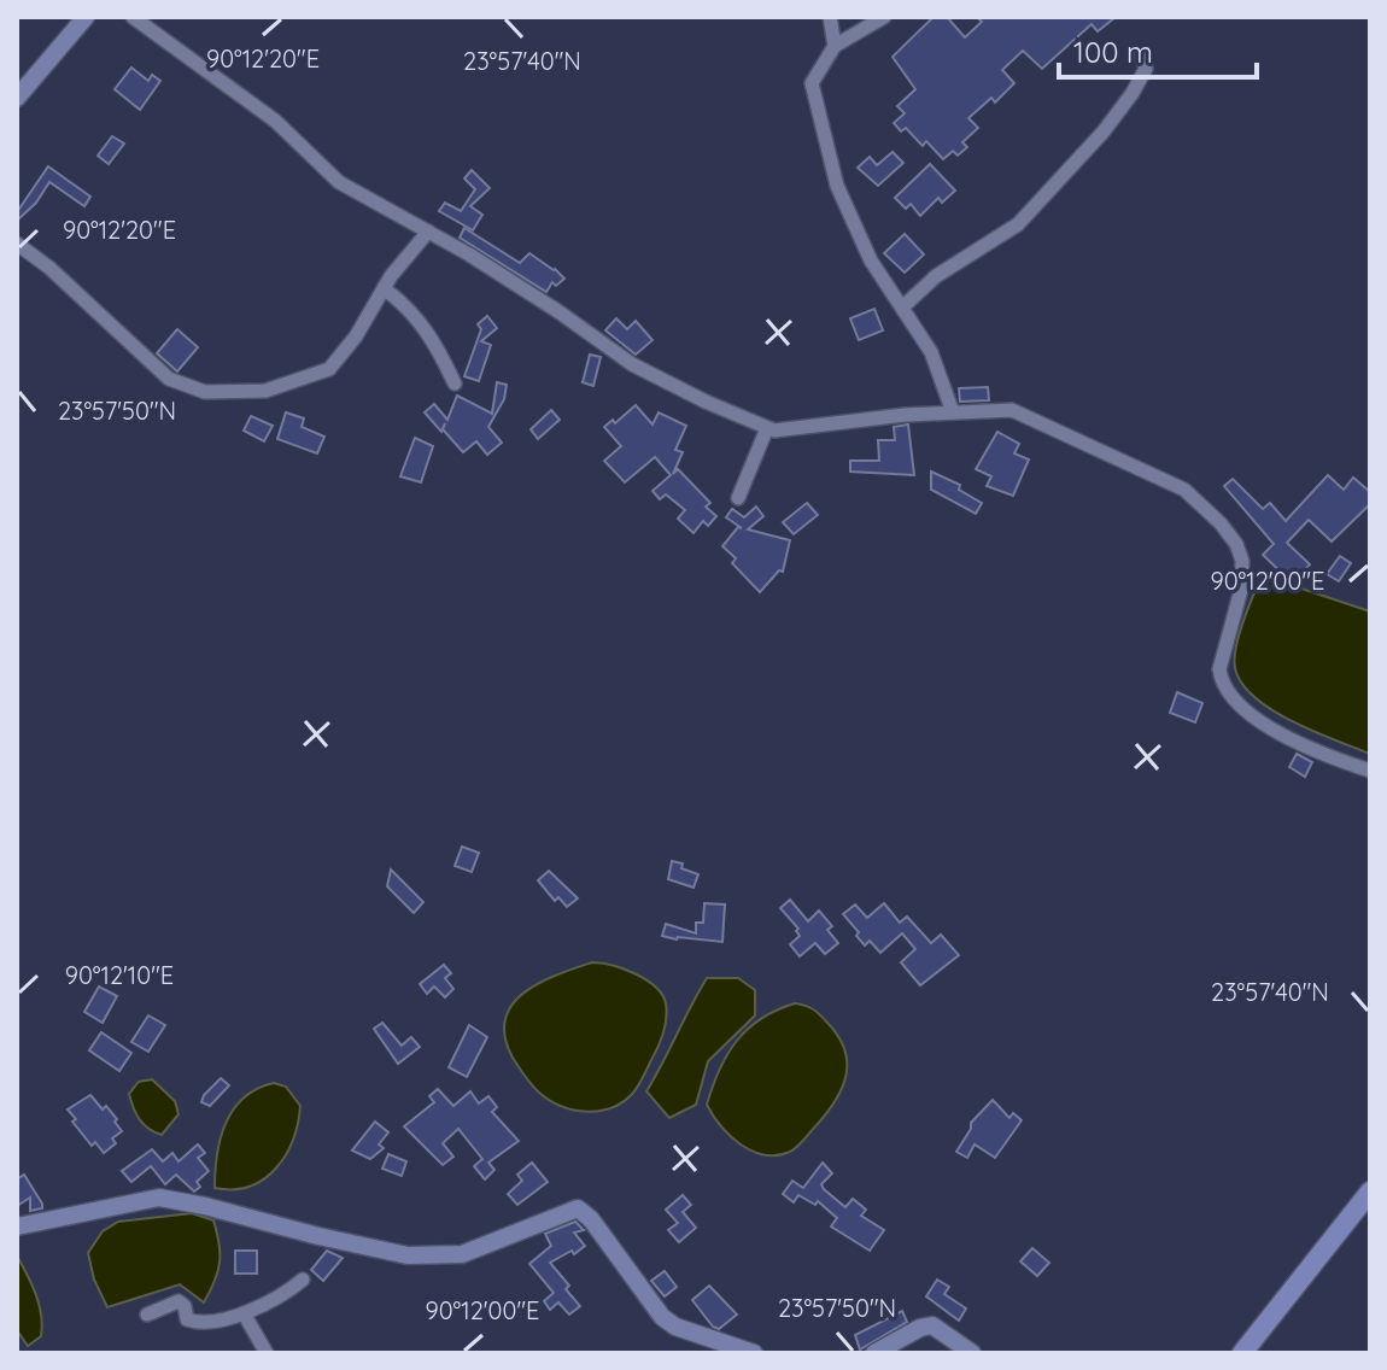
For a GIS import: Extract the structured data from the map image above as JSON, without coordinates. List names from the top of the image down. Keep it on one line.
{"scale_bar":"100 m","coordinates":["90°12'20\"E","23°57'40\"N","23°57'50\"N","90°12'00\"E","90°12'10\"E"]}
